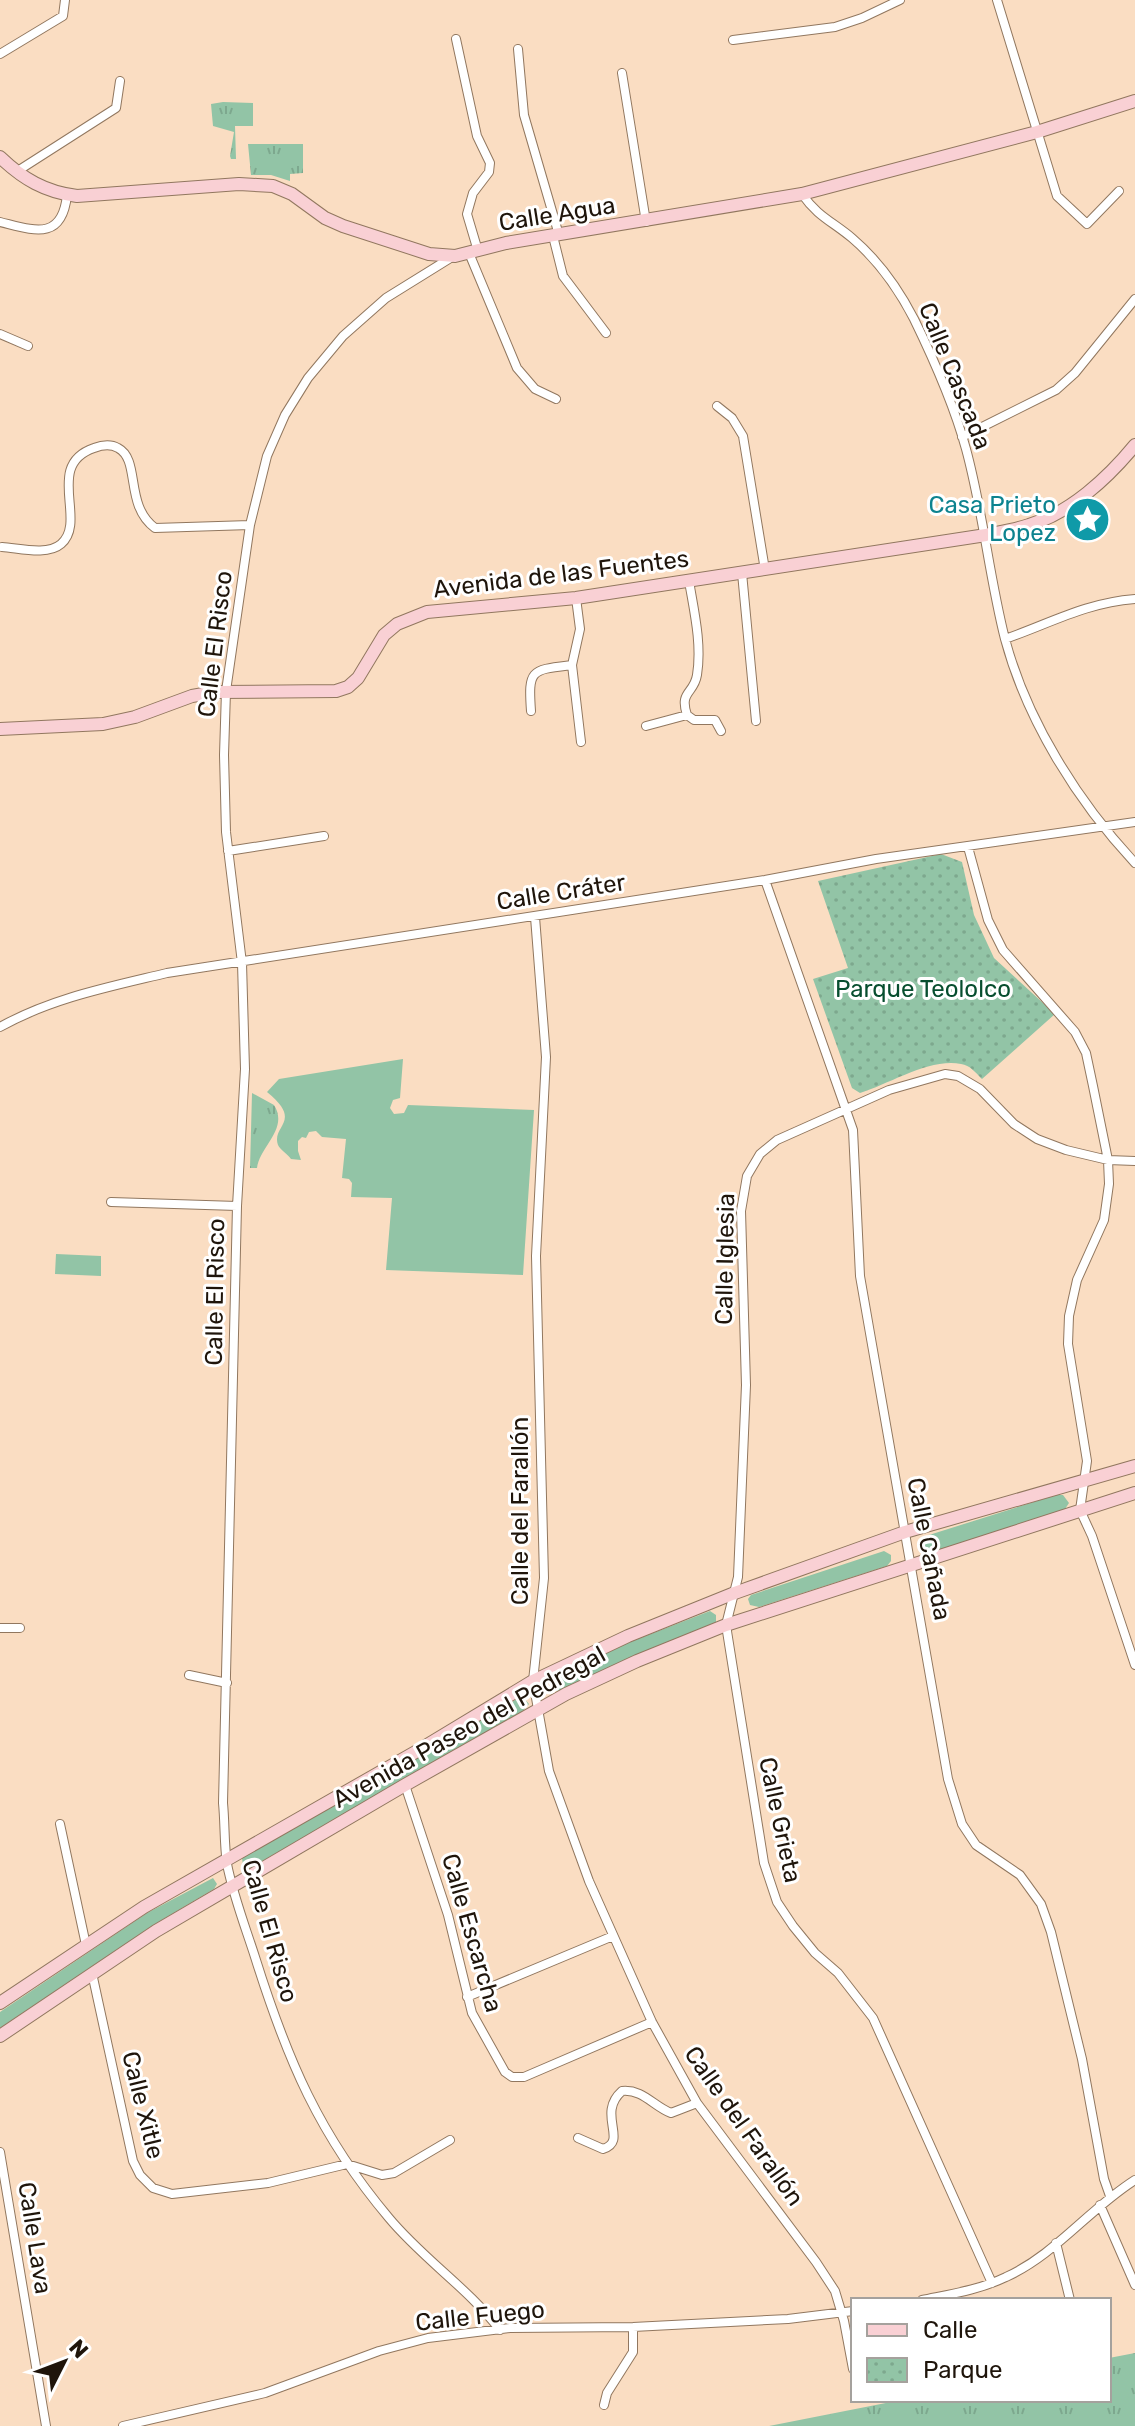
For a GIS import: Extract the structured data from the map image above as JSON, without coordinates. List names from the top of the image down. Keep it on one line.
{"streets":{"main road":["Calle Agua","Avenida de las Fuentes","Avenida Paseo del Pedregal"],"street":["Calle Cascada","Calle El Risco","Calle Cráter","Calle Iglesia","Calle del Farallón","Calle Cañada","Calle Grieta","Calle Escarcha","Calle Xitle","Calle Lava","Calle Fuego"]},"crossings":[["Calle Agua","Calle Cascada"],["Calle Agua","Calle El Risco"],["Calle Cascada","Avenida de las Fuentes"],["Calle Cascada","Calle Cráter"],["Avenida de las Fuentes","Calle El Risco"],["Calle El Risco","Calle Cráter"],["Calle El Risco","Avenida Paseo del Pedregal"],["Calle El Risco","Calle Xitle"],["Calle El Risco","Calle Fuego"],["Calle Cráter","Calle del Farallón"],["Calle Cráter","Calle Cañada"],["Calle Iglesia","Calle Cañada"],["Calle Iglesia","Avenida Paseo del Pedregal"],["Calle Iglesia","Calle Grieta"],["Calle del Farallón","Avenida Paseo del Pedregal"],["Calle del Farallón","Calle Escarcha"],["Calle del Farallón","Calle Fuego"],["Calle Cañada","Avenida Paseo del Pedregal"],["Avenida Paseo del Pedregal","Calle Grieta"],["Avenida Paseo del Pedregal","Calle Escarcha"],["Avenida Paseo del Pedregal","Calle Xitle"]],"parks":["Parque Teololco"],"places":{"place":["Casa Prieto Lopez"]},"legend":["Calle","Parque"],"north":"top right"}
